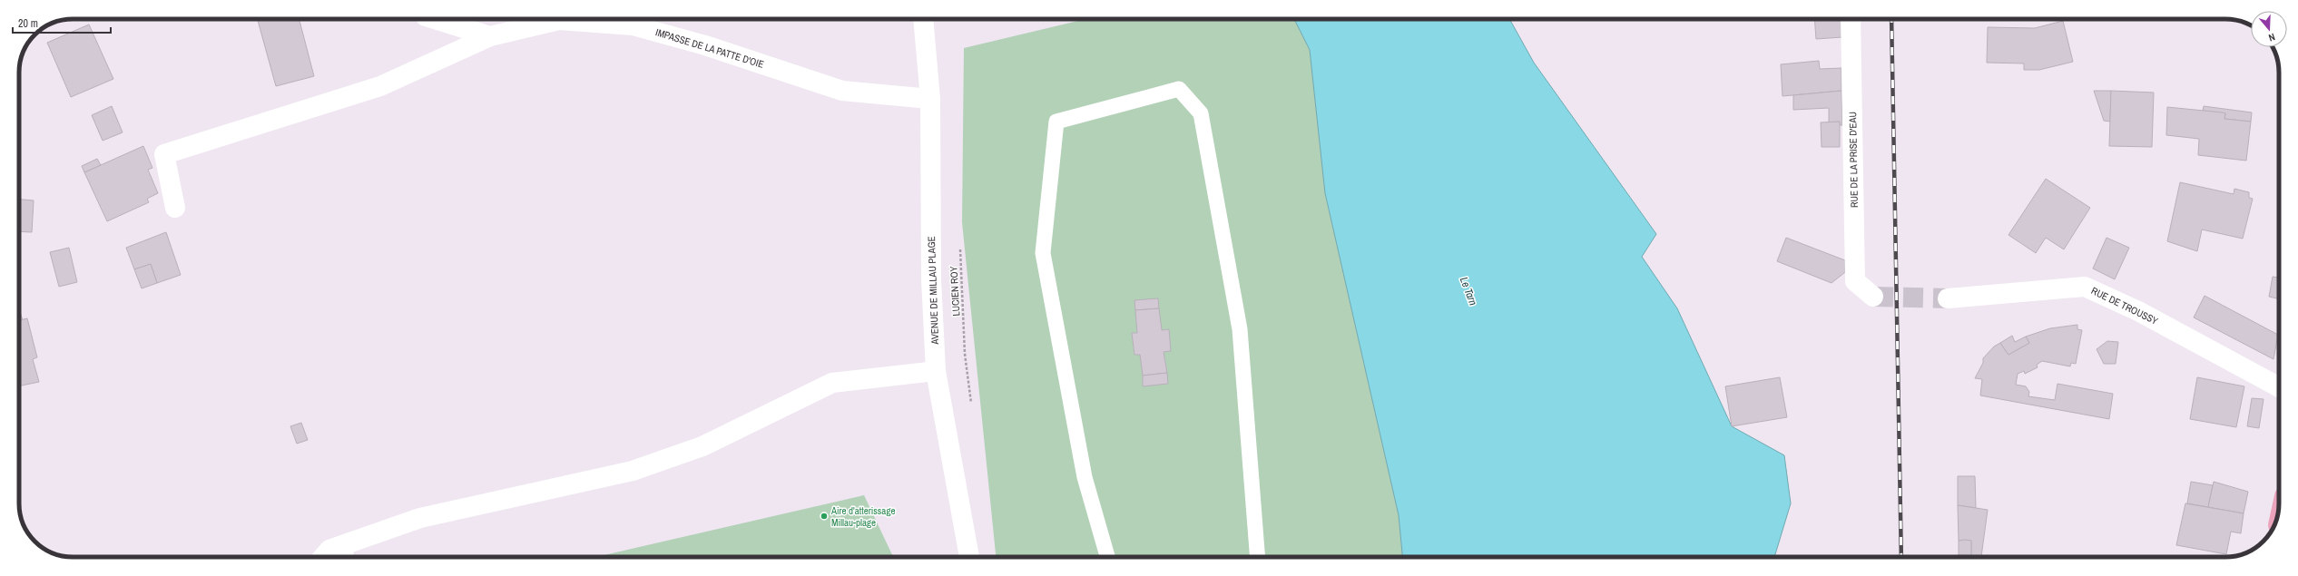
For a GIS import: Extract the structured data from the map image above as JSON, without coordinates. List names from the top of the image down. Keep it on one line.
{"streets":{"street":["IMPASSE DE LA PATTE D'OIE","RUE DE LA PRISE D'EAU","AVENUE DE MILLAU PLAGE","RUE DE TROUSSY"],"path":["LUCIEN ROY"]},"crossings":[["IMPASSE DE LA PATTE D'OIE","AVENUE DE MILLAU PLAGE"]],"water":["Le Tarn"],"places":["Aire d'atterissage Millau-plage"],"scale_bar":"20 m","north":"bottom"}
